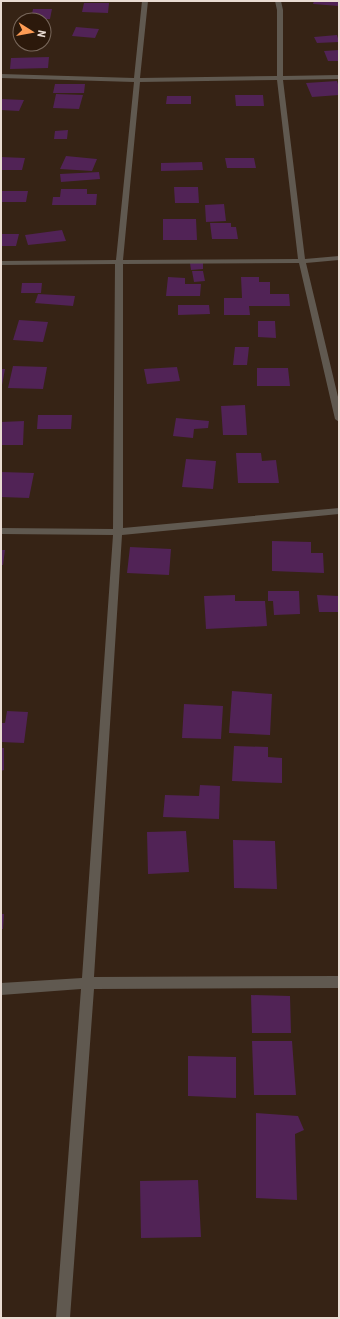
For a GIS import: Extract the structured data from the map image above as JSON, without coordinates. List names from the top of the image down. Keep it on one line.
{"north":"right"}
